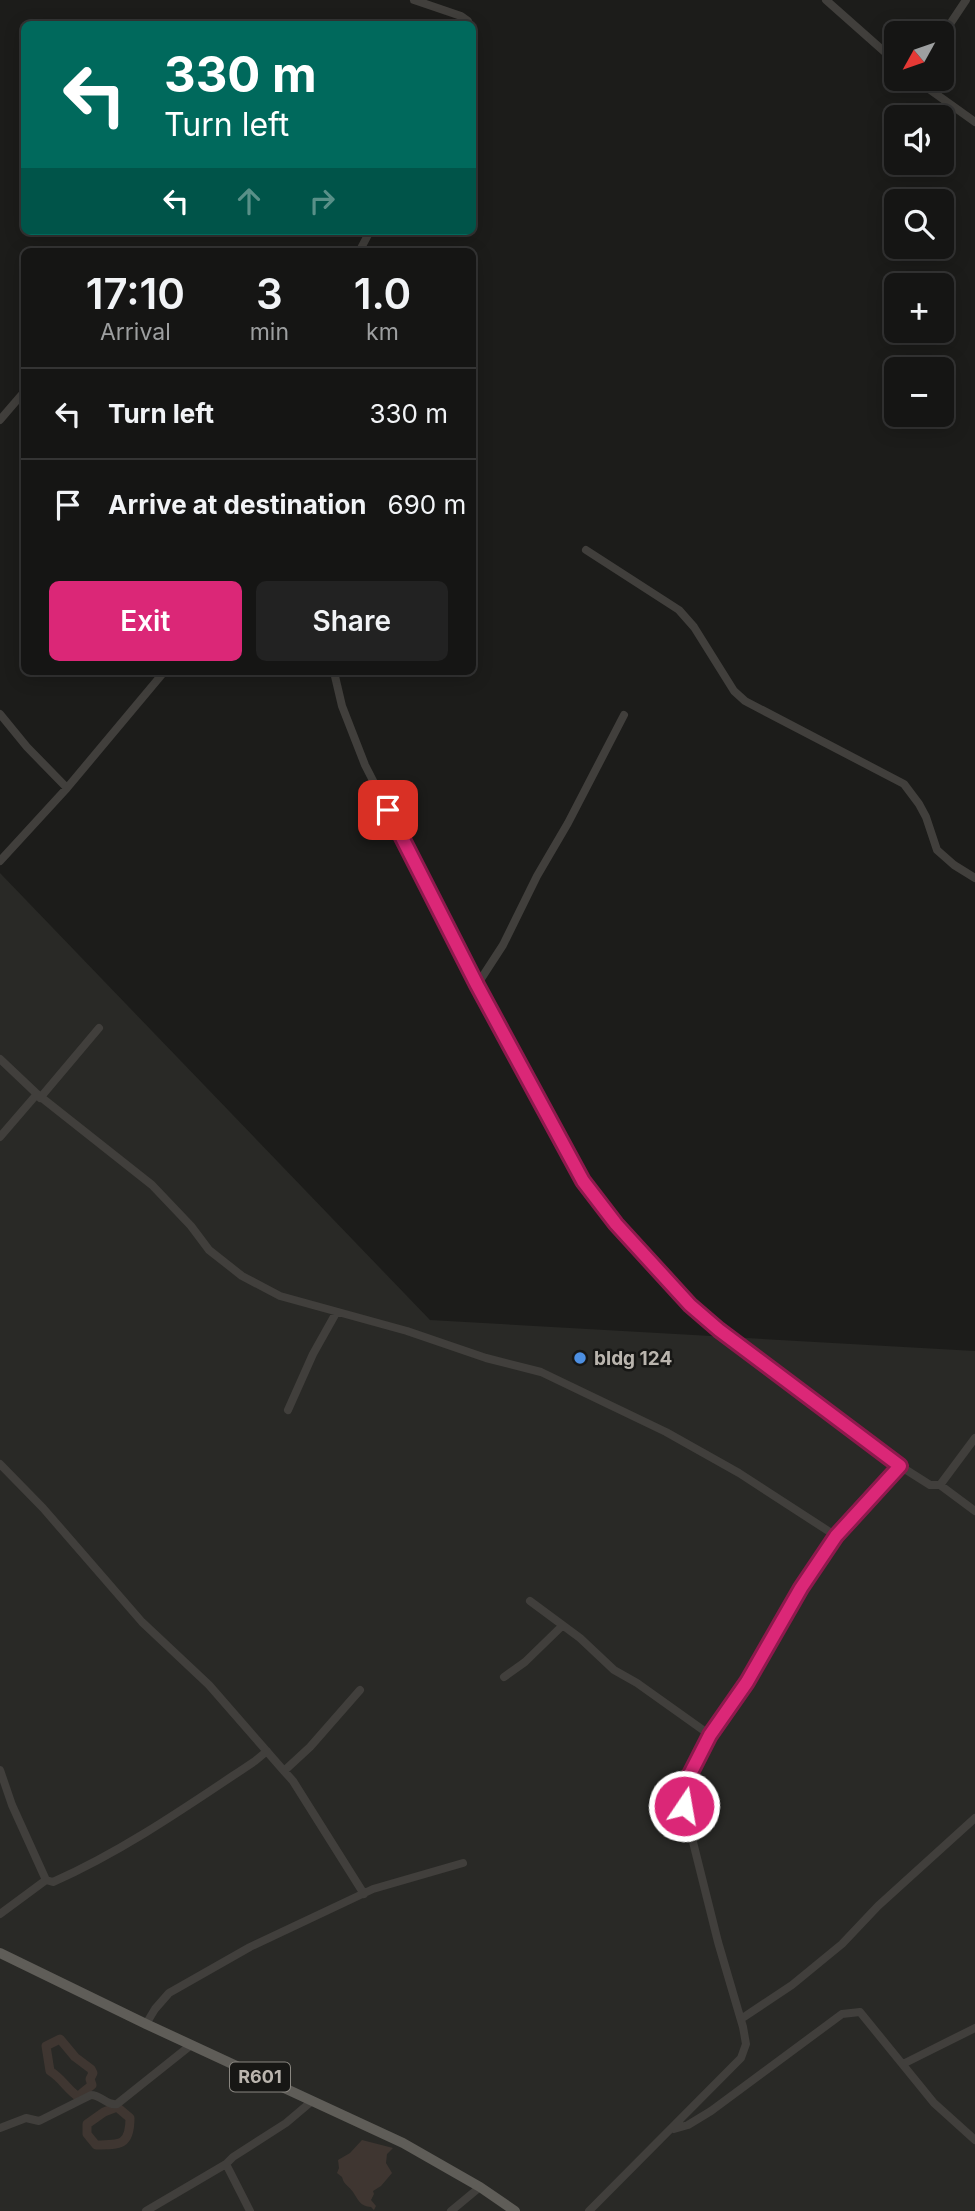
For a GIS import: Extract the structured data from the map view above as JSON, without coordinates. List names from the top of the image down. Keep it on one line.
{"streets":{"main road":["R601"]},"places":["bldg 124"],"north":"bottom left","page":{"map_buttons":["+","−"],"turn":["330 m","Turn left"],"eta":["17:10","Arrival","3","min","1.0","km"],"list":[{"name":"Turn left","value":"330 m"},{"name":"Arrive at destination","value":"690 m"}],"buttons":["Exit","Share"]}}
